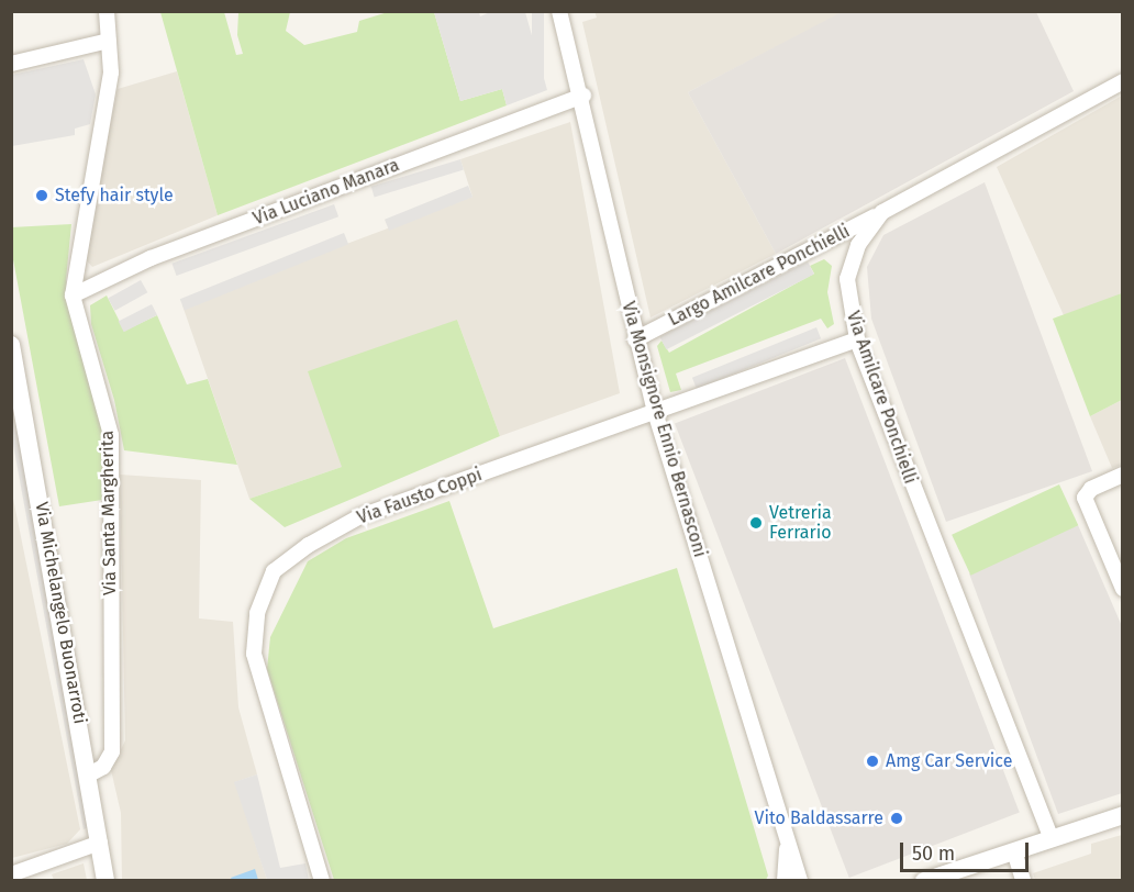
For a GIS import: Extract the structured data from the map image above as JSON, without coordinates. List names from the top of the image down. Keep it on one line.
{"streets":{"street":["Via Luciano Manara","Largo Amilcare Ponchielli","Via Amilcare Ponchielli","Via Monsignore Ennio Bernasconi","Via Fausto Coppi","Via Santa Margherita","Via Michelangelo Buonarroti"]},"crossings":[["Via Luciano Manara","Via Monsignore Ennio Bernasconi"],["Via Luciano Manara","Via Santa Margherita"],["Largo Amilcare Ponchielli","Via Amilcare Ponchielli"],["Largo Amilcare Ponchielli","Via Monsignore Ennio Bernasconi"],["Via Monsignore Ennio Bernasconi","Via Fausto Coppi"],["Via Santa Margherita","Via Michelangelo Buonarroti"]],"places":["Stefy hair style","Vetreria Ferrario","Amg Car Service","Vito Baldassarre"],"scale_bar":"50 m"}
